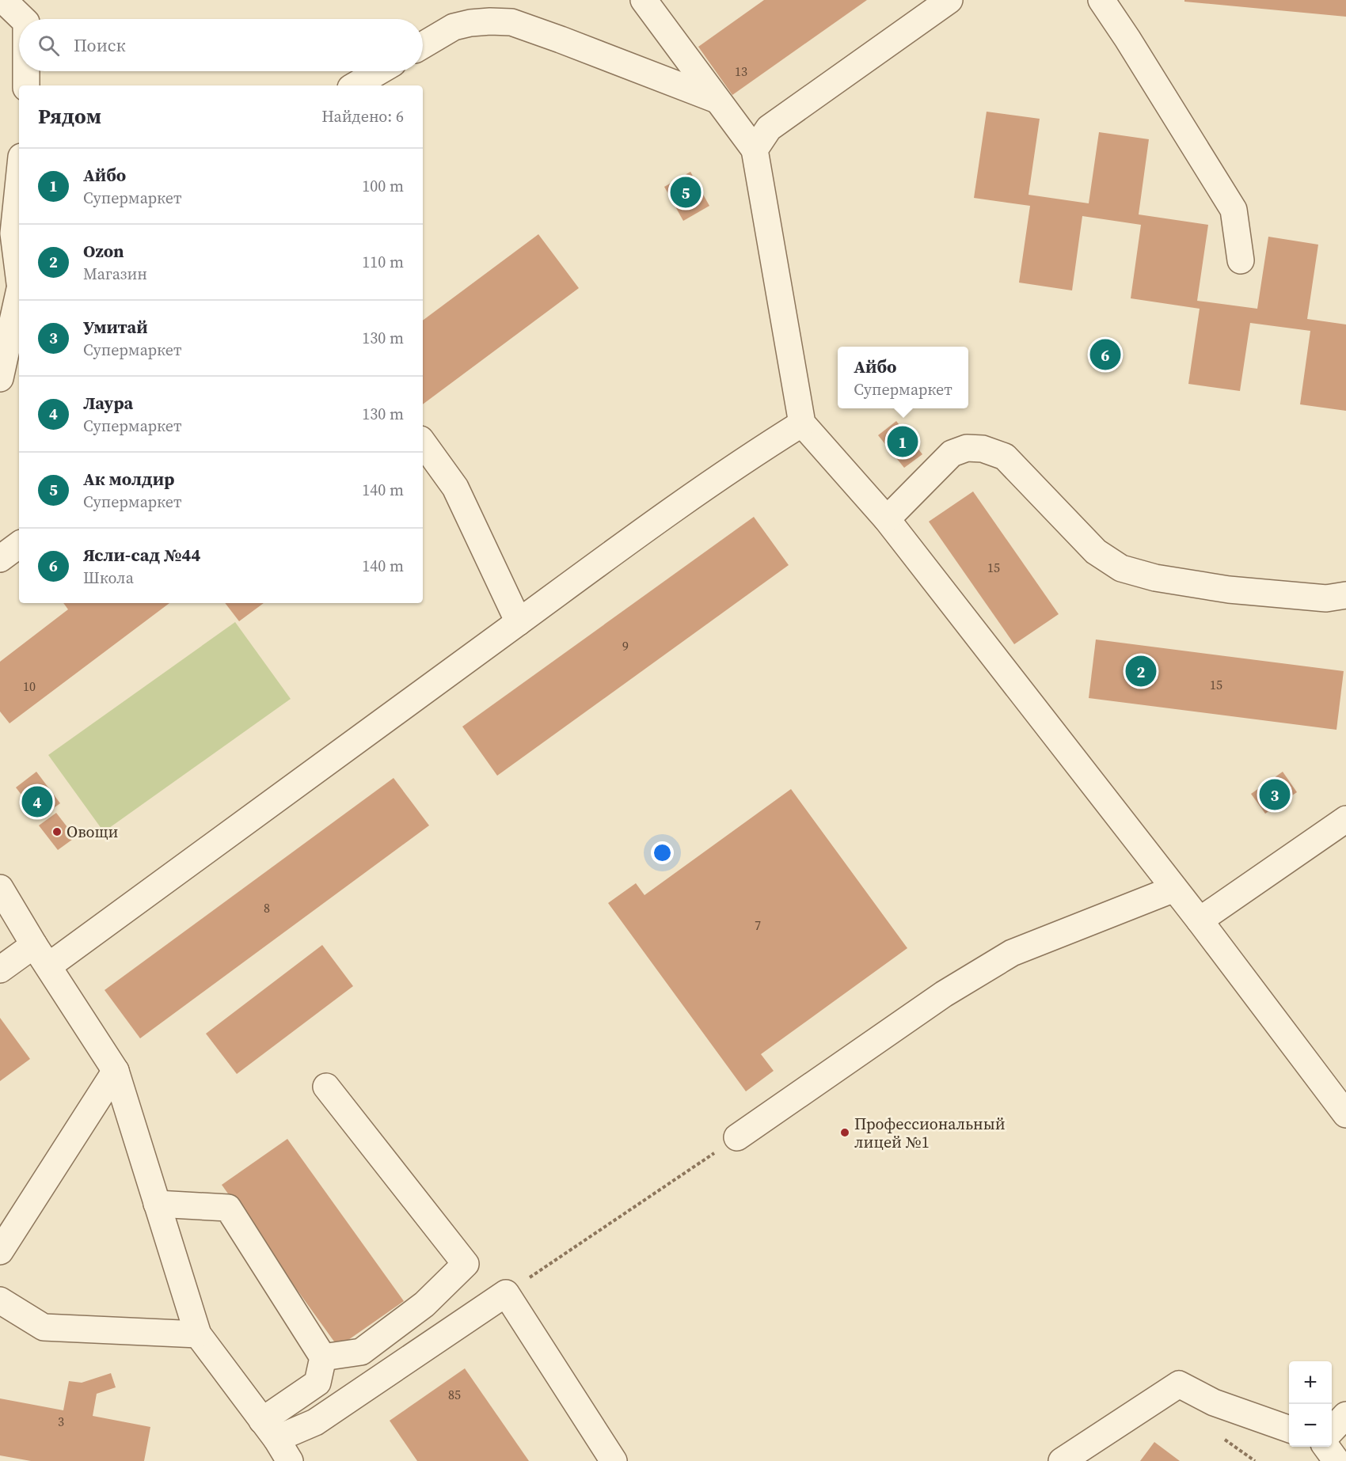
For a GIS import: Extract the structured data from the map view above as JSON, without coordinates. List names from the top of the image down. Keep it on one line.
{"places":["Овощи","Профессиональный лицей №1"],"house_numbers":["13","15","9","15","10","8","7","85","3"],"page":{"search":"Поиск","heading":["Рядом","Найдено: 6"],"list":[{"mark":"1","name":"Айбо","note":"Супермаркет","value":"100 m"},{"mark":"2","name":"Ozon","note":"Магазин","value":"110 m"},{"mark":"3","name":"Умитай","note":"Супермаркет","value":"130 m"},{"mark":"4","name":"Лаура","note":"Супермаркет","value":"130 m"},{"mark":"5","name":"Ак молдир","note":"Супермаркет","value":"140 m"},{"mark":"6","name":"Ясли-сад №44","note":"Школа","value":"140 m"}],"pins":["5","6","1","2","3","4"],"popup":["Айбо","Супермаркет"],"map_buttons":["+","−"]}}
